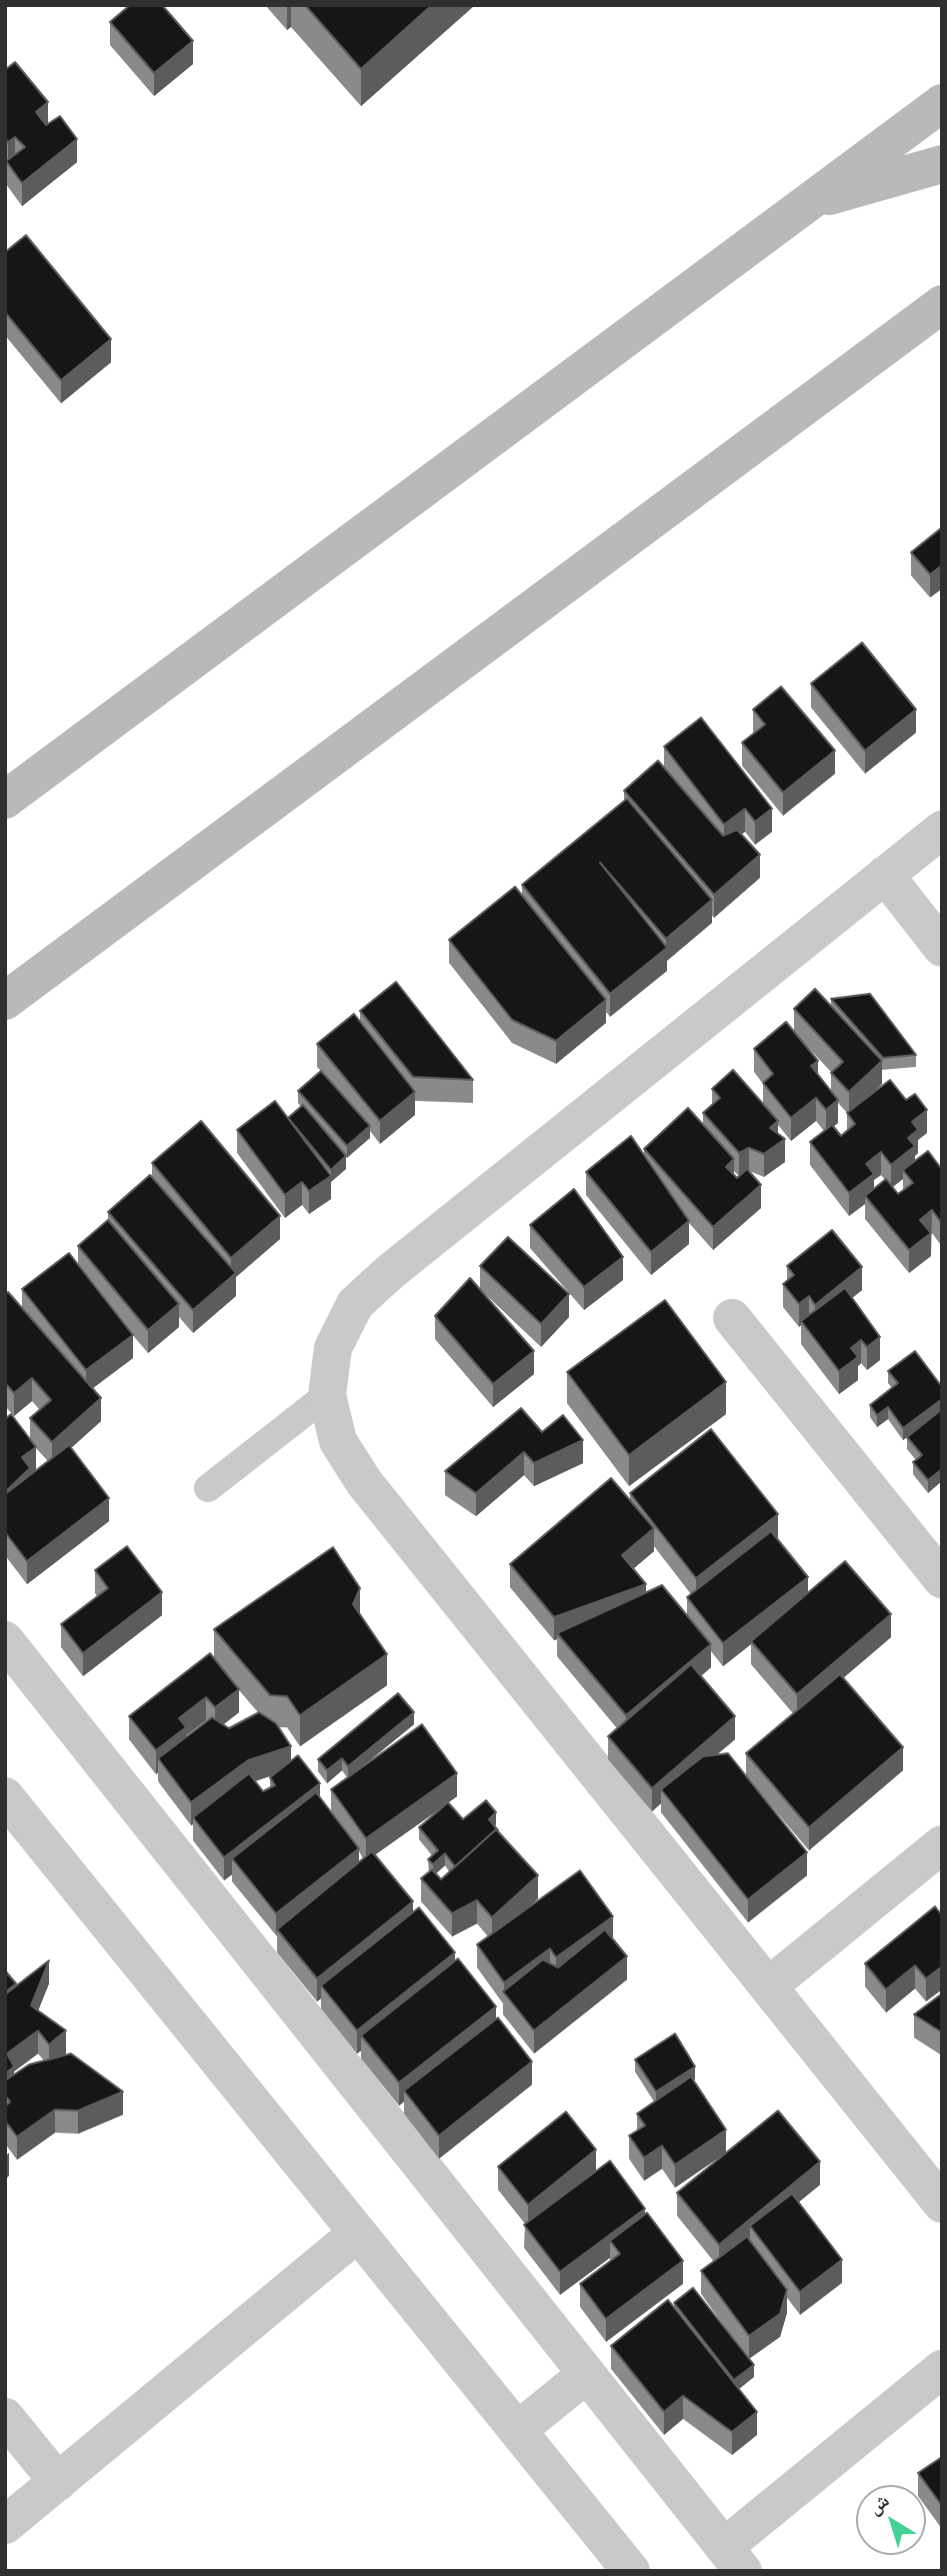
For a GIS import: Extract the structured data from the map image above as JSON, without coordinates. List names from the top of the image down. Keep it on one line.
{"north":"top left"}
